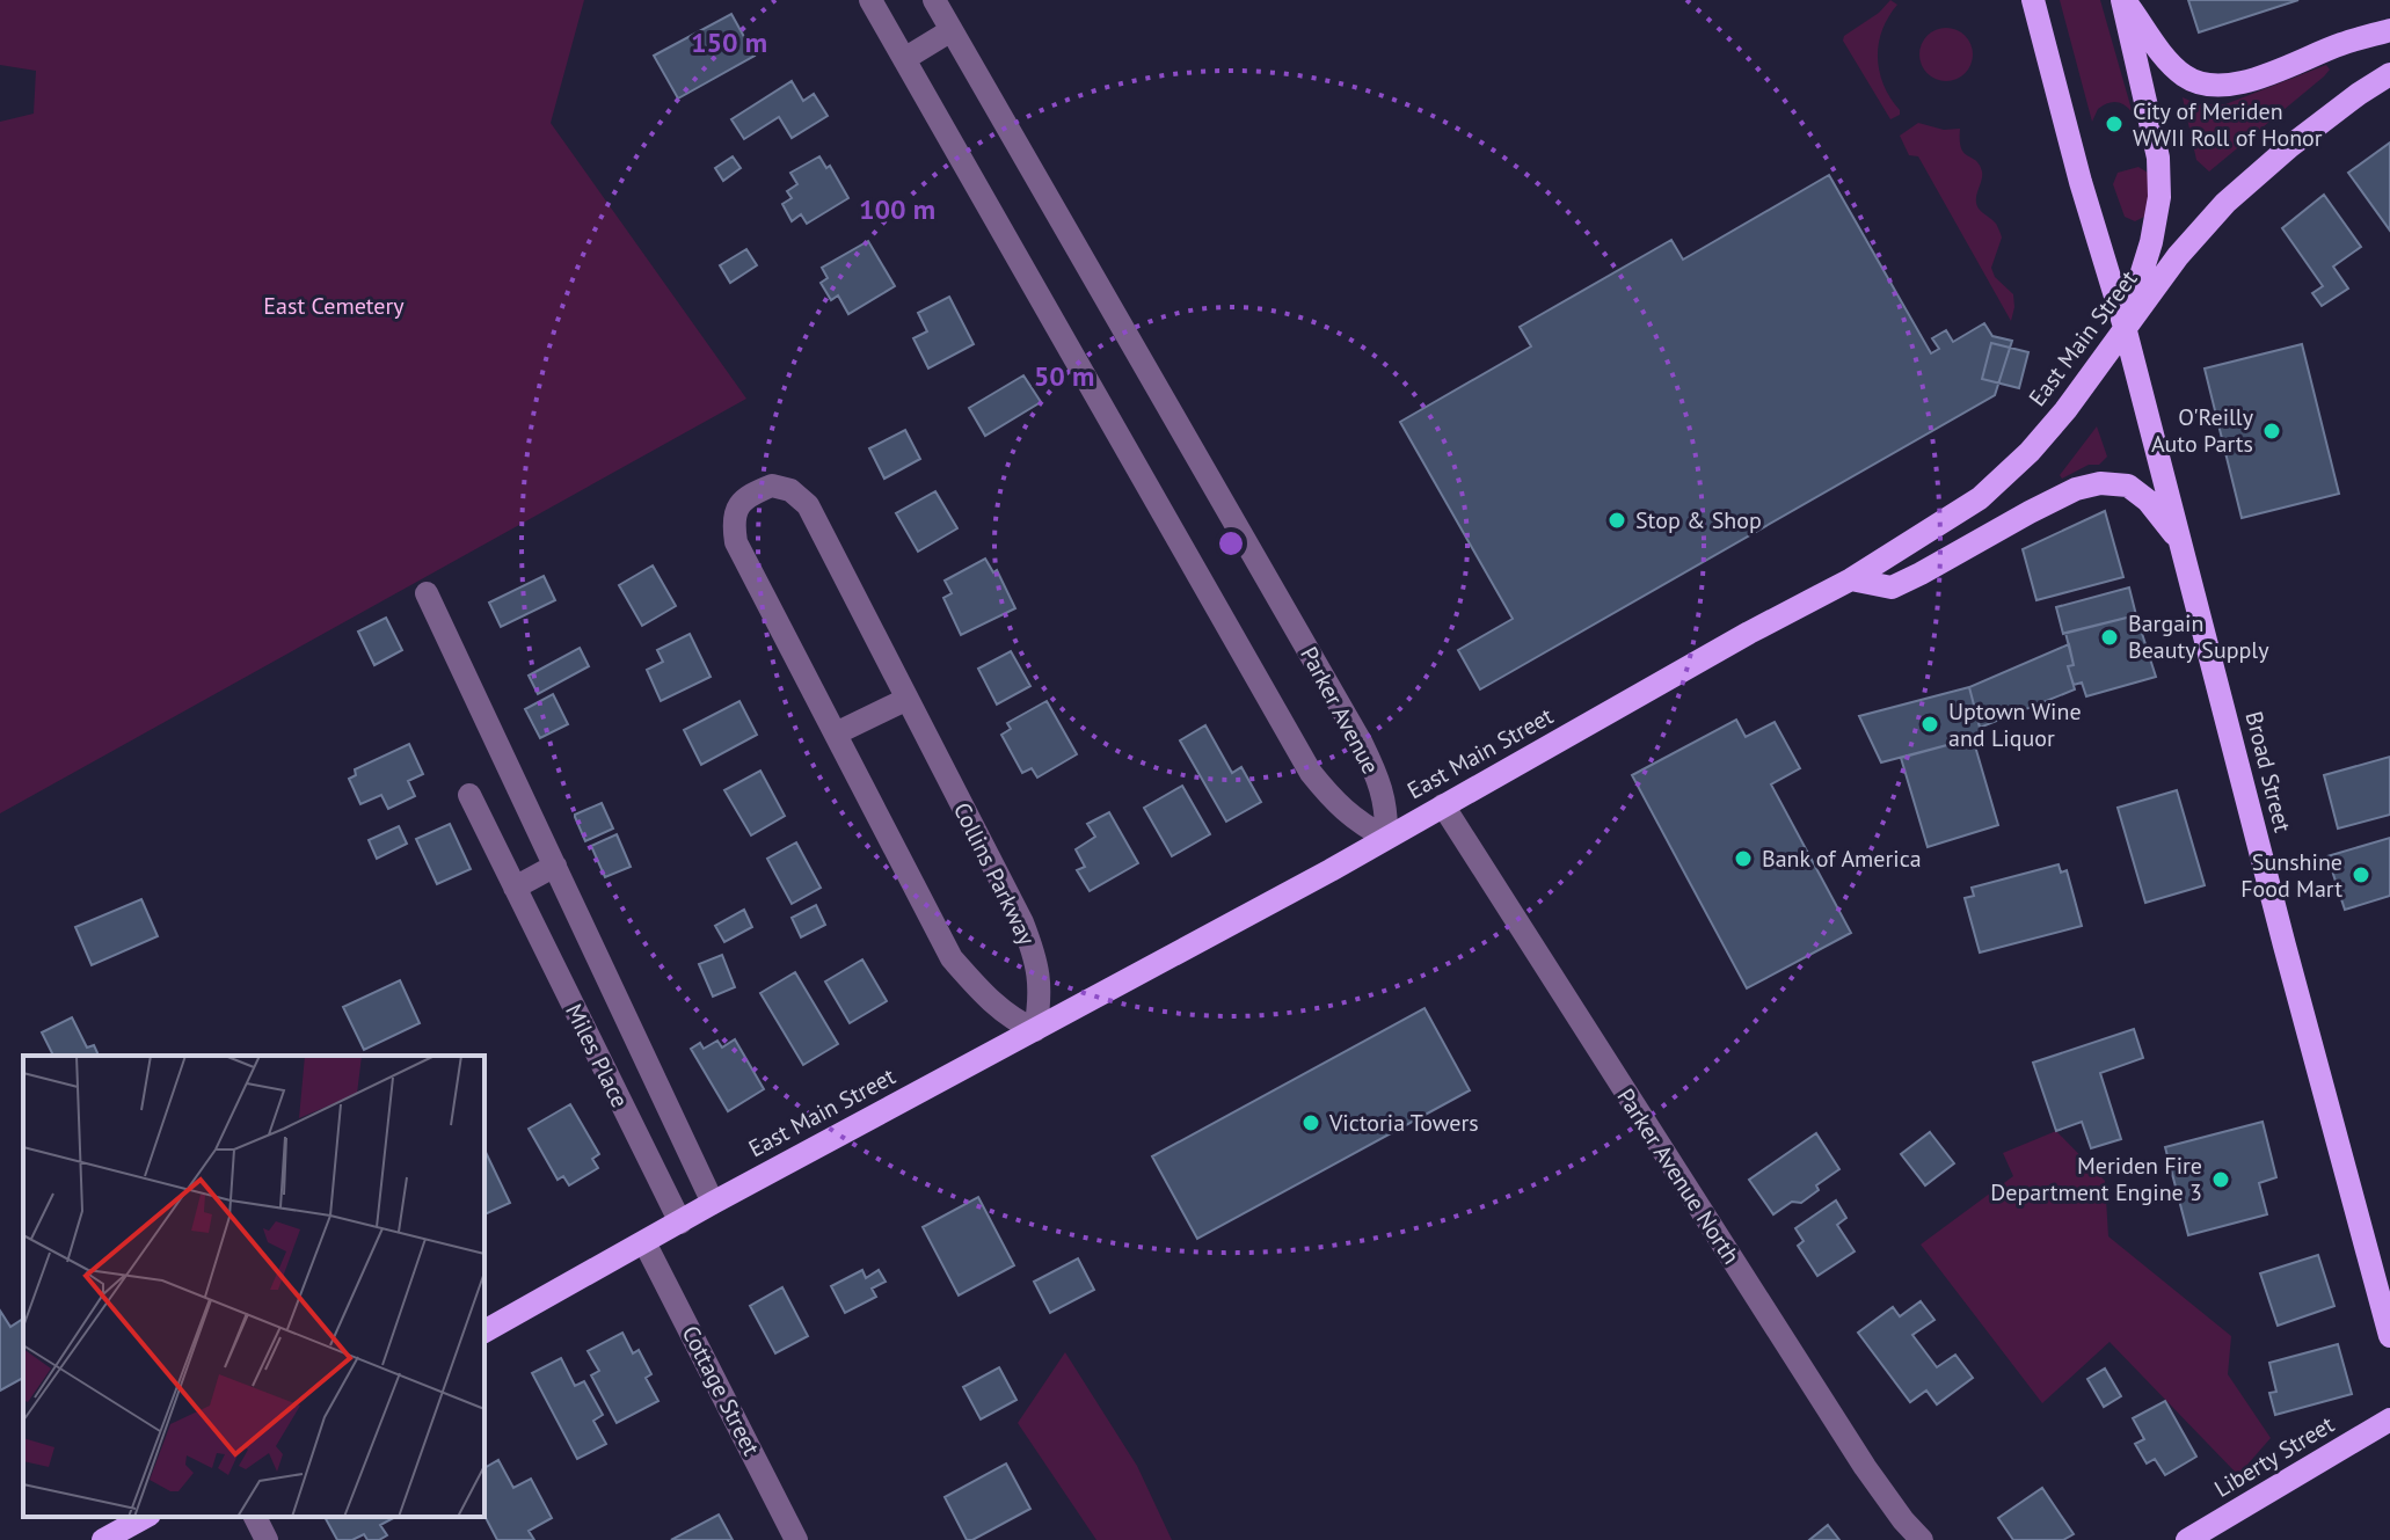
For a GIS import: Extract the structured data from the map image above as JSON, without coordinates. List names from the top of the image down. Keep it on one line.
{"streets":{"main road":["East Main Street","Broad Street","Liberty Street"],"street":["Parker Avenue","Collins Parkway","Miles Place","Parker Avenue North","Cottage Street"]},"crossings":[["East Main Street","Parker Avenue"],["East Main Street","Broad Street"],["East Main Street","Collins Parkway"],["East Main Street","Miles Place"],["East Main Street","Parker Avenue North"],["East Main Street","Cottage Street"]],"parks":["East Cemetery"],"places":["City of Meriden WWII Roll of Honor","O'Reilly Auto Parts","Stop & Shop","Bargain Beauty Supply","Uptown Wine and Liquor","Bank of America","Sunshine Food Mart","Victoria Towers","Meriden Fire Department Engine 3"],"rings":["150 m","100 m","50 m"]}
